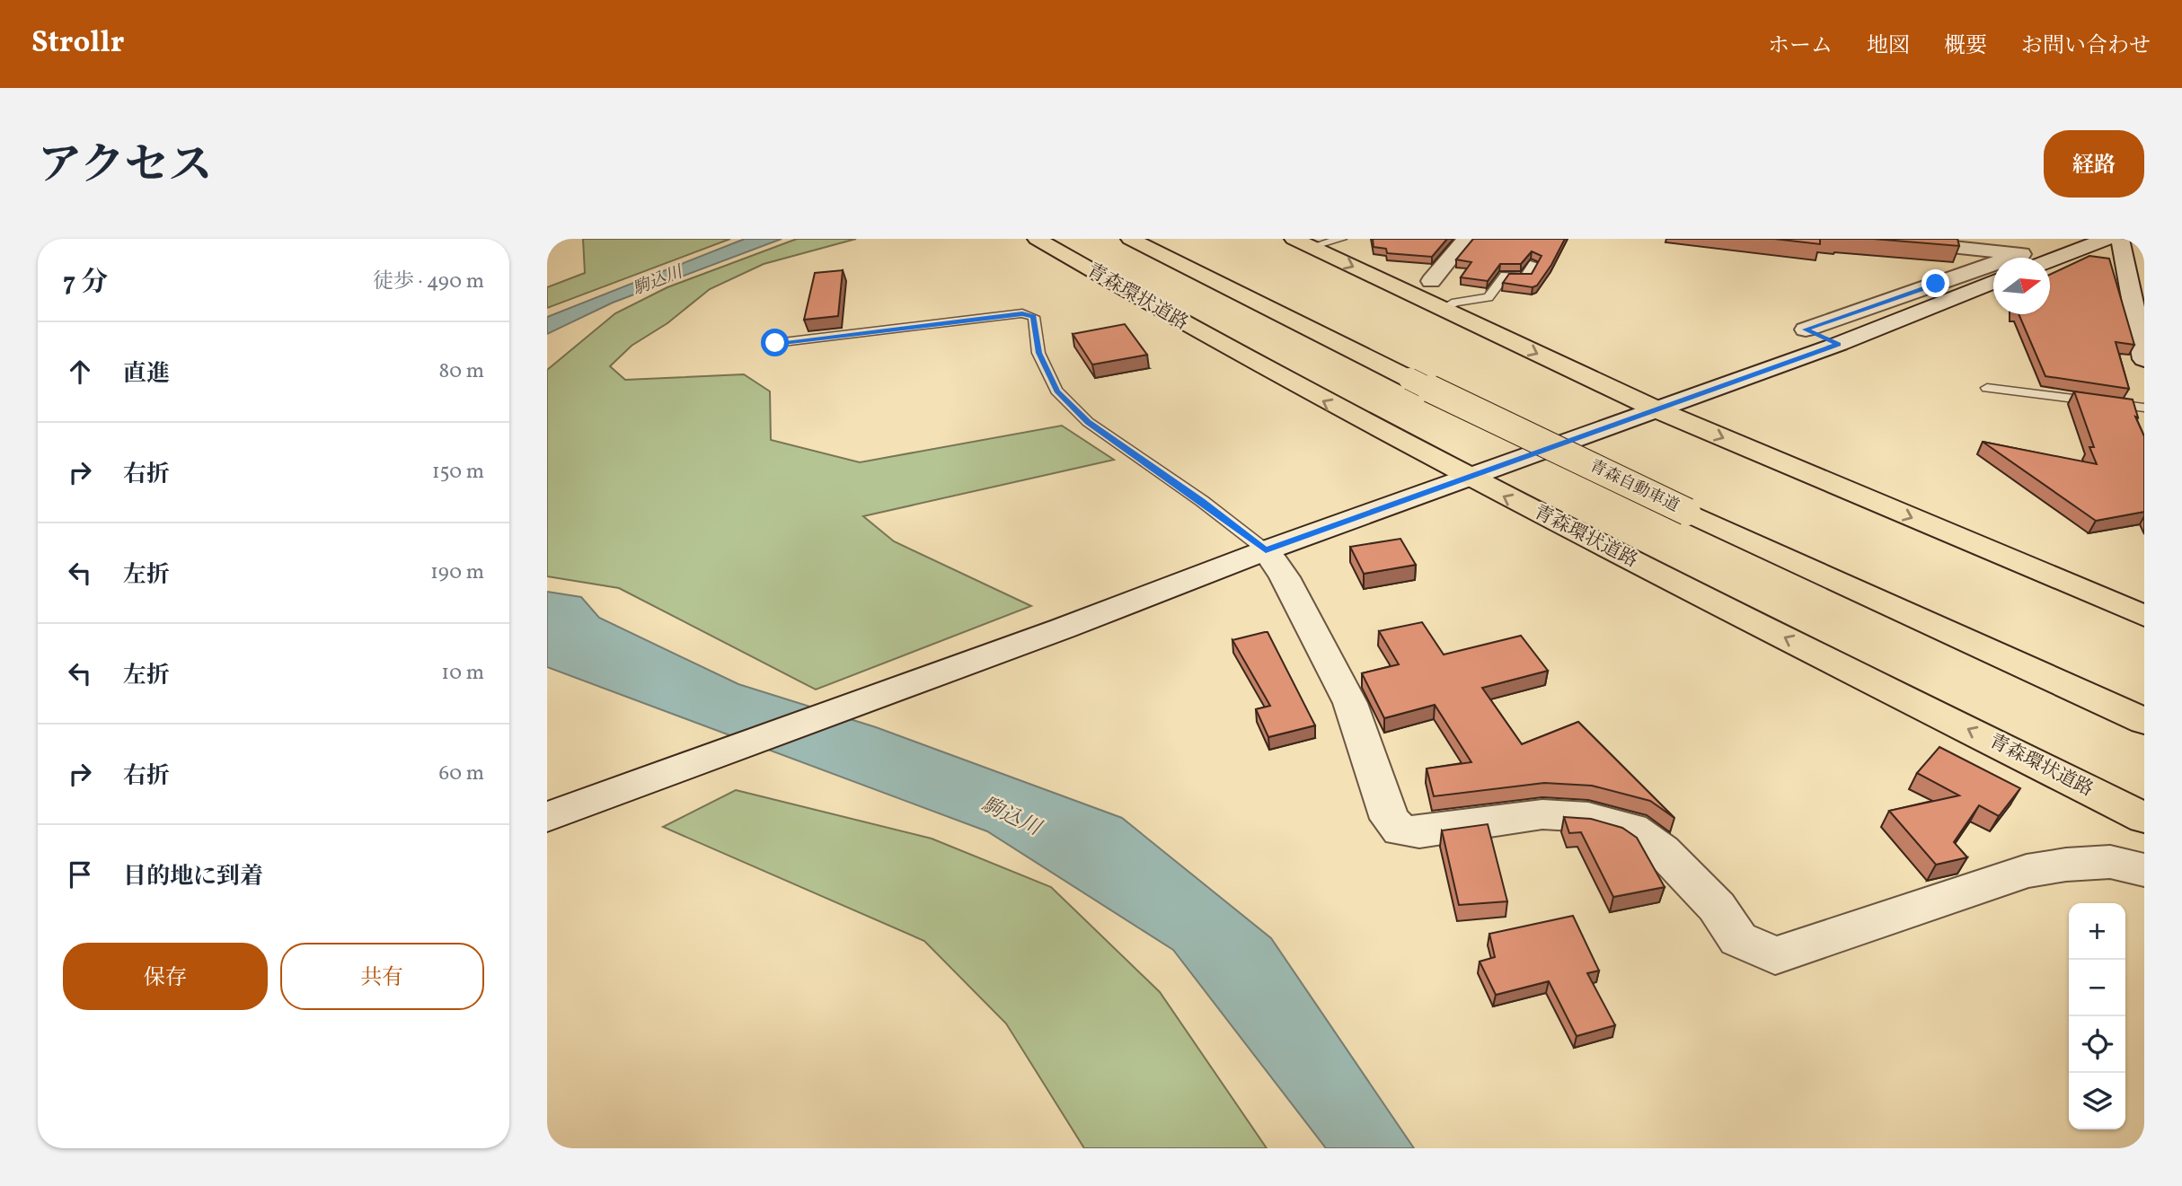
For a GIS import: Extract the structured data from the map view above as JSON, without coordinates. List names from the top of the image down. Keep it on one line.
{"streets":{"highway":["青森環状道路","青森自動車道"]},"water":["駒込川"],"north":"right","page":{"header":"Strollr","nav":["ホーム","地図","概要","お問い合わせ"],"title":"アクセス","buttons":["経路",["保存","共有"]],"heading":["7 分","徒歩 · 490 m"],"list":[["直進","80 m"],["右折","150 m"],["左折","190 m"],["左折","10 m"],["右折","60 m"],"目的地に到着"],"map_buttons":["+","−"]}}
